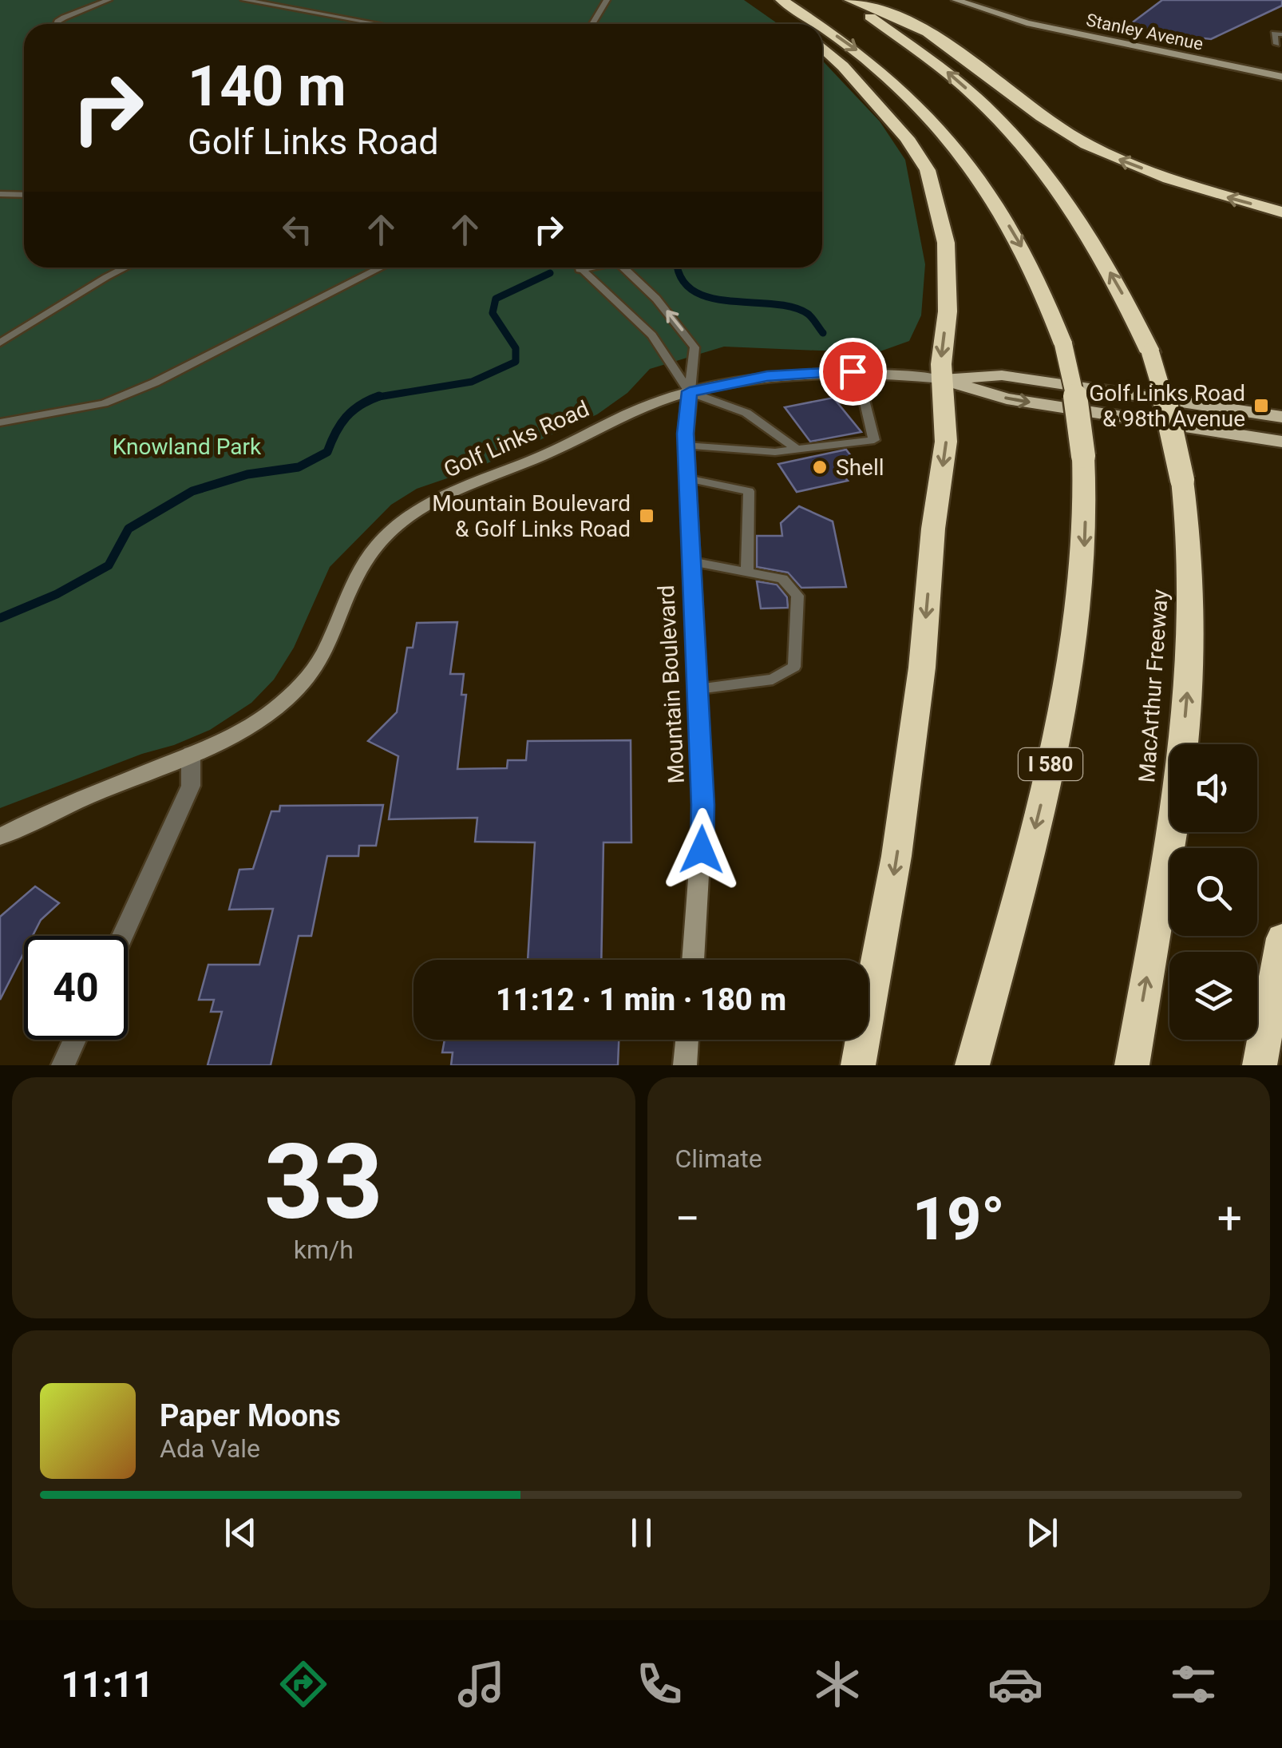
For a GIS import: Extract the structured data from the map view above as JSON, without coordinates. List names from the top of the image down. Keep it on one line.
{"streets":{"highway":["MacArthur Freeway","I 580"],"main road":["Golf Links Road"],"street":["Stanley Avenue","Mountain Boulevard"]},"crossings":[["Golf Links Road","Mountain Boulevard"]],"parks":["Knowland Park"],"places":{"transit":["Golf Links Road & 98th Avenue","Mountain Boulevard & Golf Links Road"],"other":["Shell"]},"page":{"turn":["140 m","Golf Links Road"],"limit":"40","trip":"11:12 · 1 min · 180 m","tile":[["33","km/h"],"Climate"],"heat":["−","19°","+"],"song":["Paper Moons","Ada Vale"],"tabs":"11:11"}}
